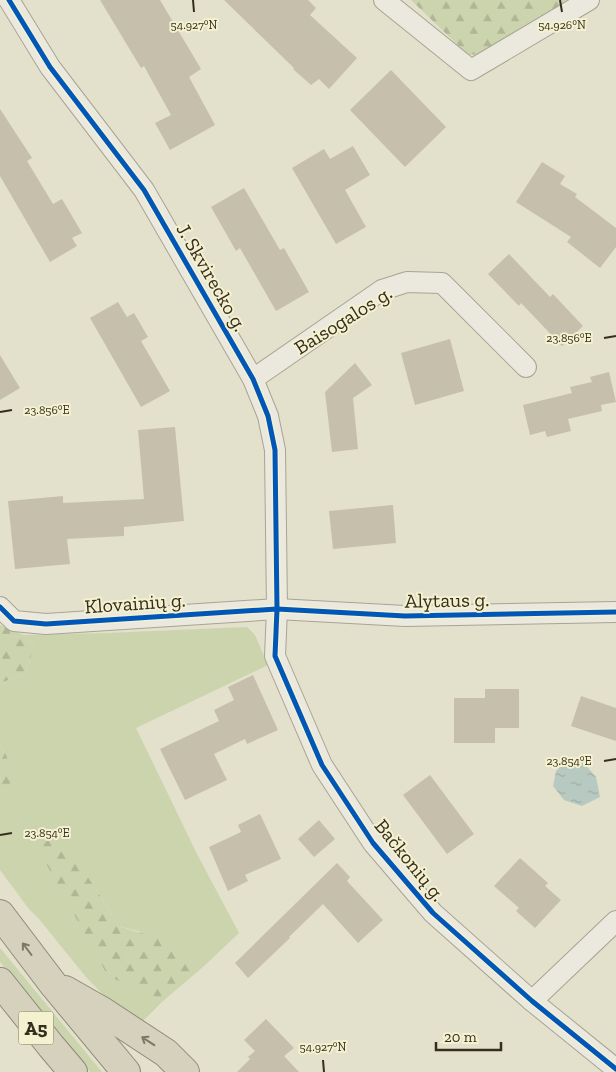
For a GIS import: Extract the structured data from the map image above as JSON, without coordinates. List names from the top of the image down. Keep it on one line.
{"streets":{"highway":["A5"],"street":["J. Skvirecko g.","Baisogalos g.","Alytaus g.","Klovainių g.","Bačkonių g."]},"crossings":[["J. Skvirecko g.","Baisogalos g."],["J. Skvirecko g.","Alytaus g."],["J. Skvirecko g.","Klovainių g."],["J. Skvirecko g.","Bačkonių g."],["Alytaus g.","Klovainių g."],["Alytaus g.","Bačkonių g."],["Klovainių g.","Bačkonių g."]],"scale_bar":"20 m","coordinates":["54.927°N","54.926°N","23.856°E","23.854°E"]}
